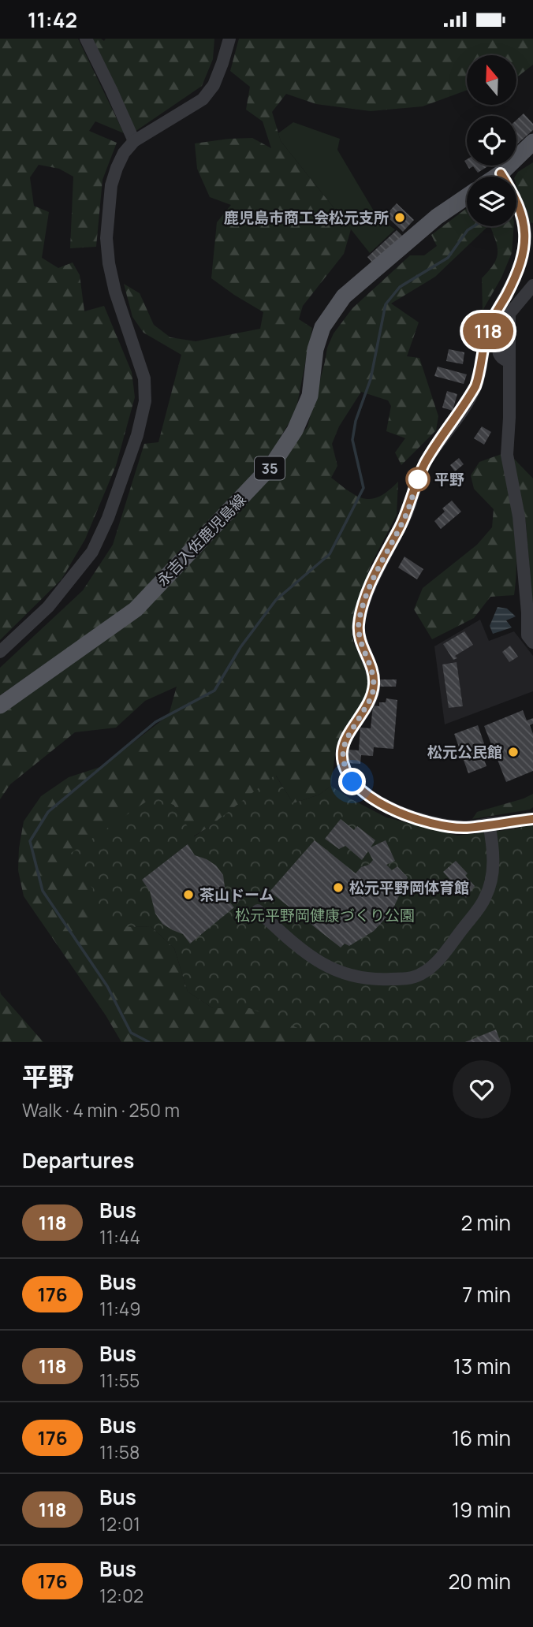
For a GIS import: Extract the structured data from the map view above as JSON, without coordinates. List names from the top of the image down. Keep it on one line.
{"streets":{"main road":["35","永吉入佐鹿児島線"]},"parks":["松元平野岡健康づくり公園"],"places":["鹿児島市商工会松元支所","平野","松元公民館","松元平野岡体育館","茶山ドーム"],"lines":["bus line 118"],"north":"top","page":{"status":"11:42","on_map":"118","heading":[["平野","Walk · 4 min · 250 m"],"Departures"],"list":[{"mark":"118","name":"Bus","note":"11:44","value":"2 min"},{"mark":"176","name":"Bus","note":"11:49","value":"7 min"},{"mark":"118","name":"Bus","note":"11:55","value":"13 min"},{"mark":"176","name":"Bus","note":"11:58","value":"16 min"},{"mark":"118","name":"Bus","note":"12:01","value":"19 min"},{"mark":"176","name":"Bus","note":"12:02","value":"20 min"}]}}
